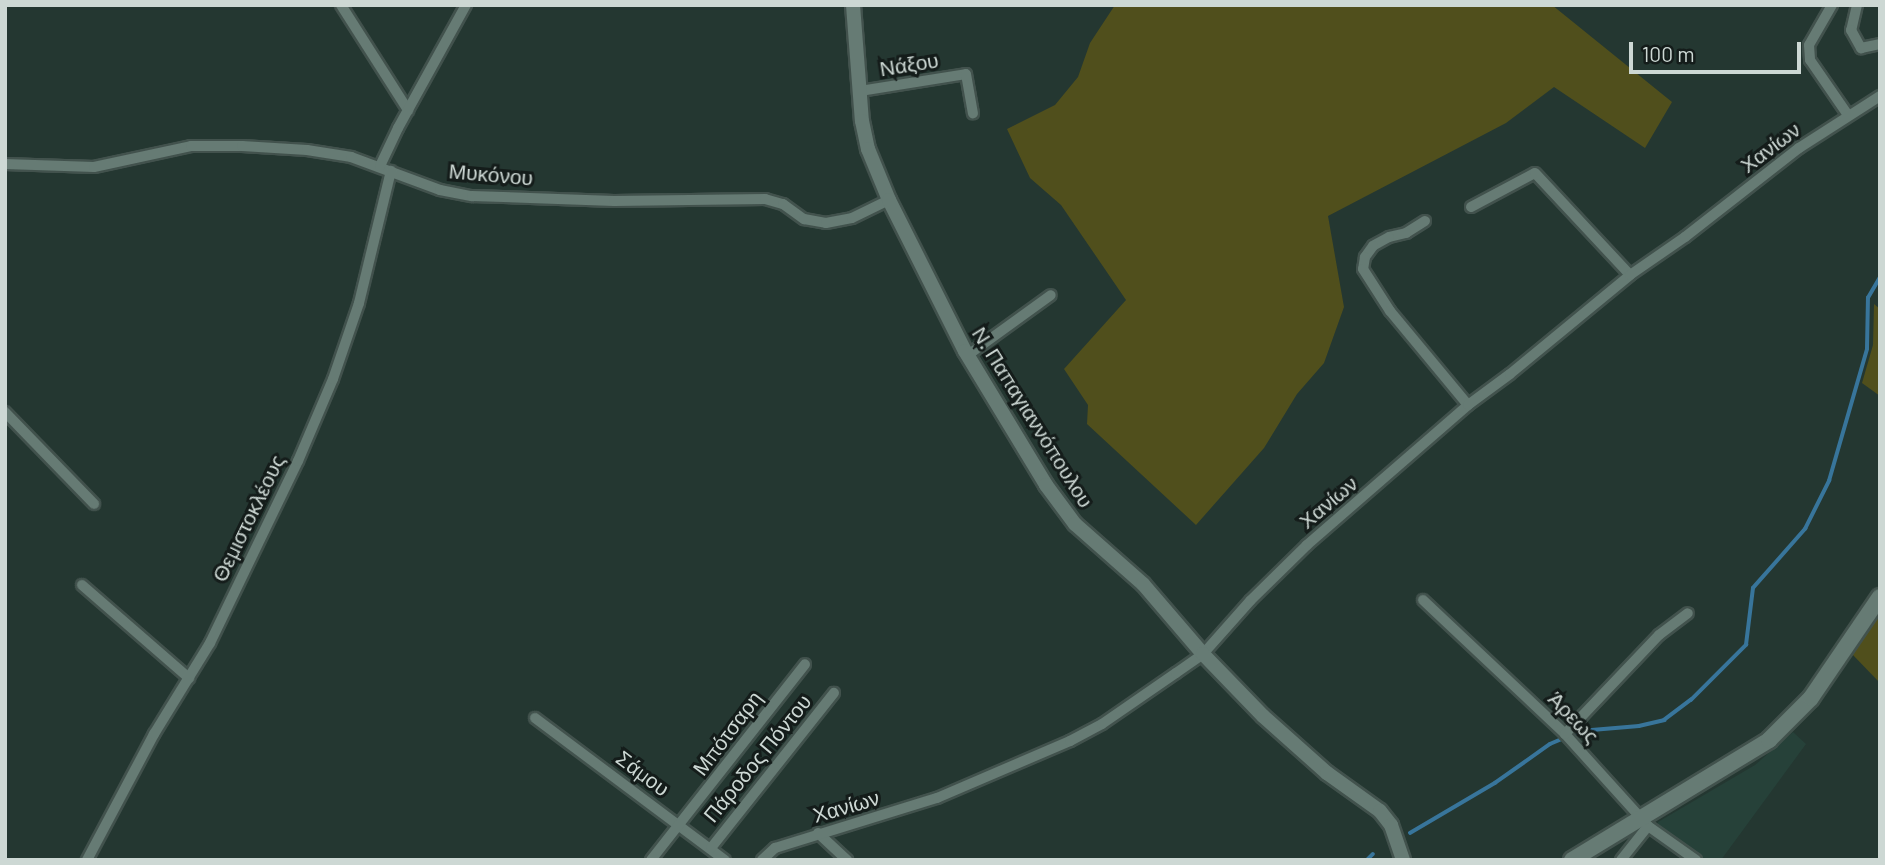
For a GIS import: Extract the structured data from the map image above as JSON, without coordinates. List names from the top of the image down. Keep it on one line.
{"streets":{"street":["Νάξου","Χανίων","Μυκόνου","Ν. Παπαγιαννόπουλου","Θεμιστοκλέους","Άρεως","Μπότσαρη","Πάροδος Πόντου","Σάμου"]},"crossings":[["Νάξου","Ν. Παπαγιαννόπουλου"],["Χανίων","Ν. Παπαγιαννόπουλου"],["Μυκόνου","Ν. Παπαγιαννόπουλου"],["Μυκόνου","Θεμιστοκλέους"],["Μπότσαρη","Σάμου"],["Πάροδος Πόντου","Σάμου"]],"scale_bar":"100 m"}
